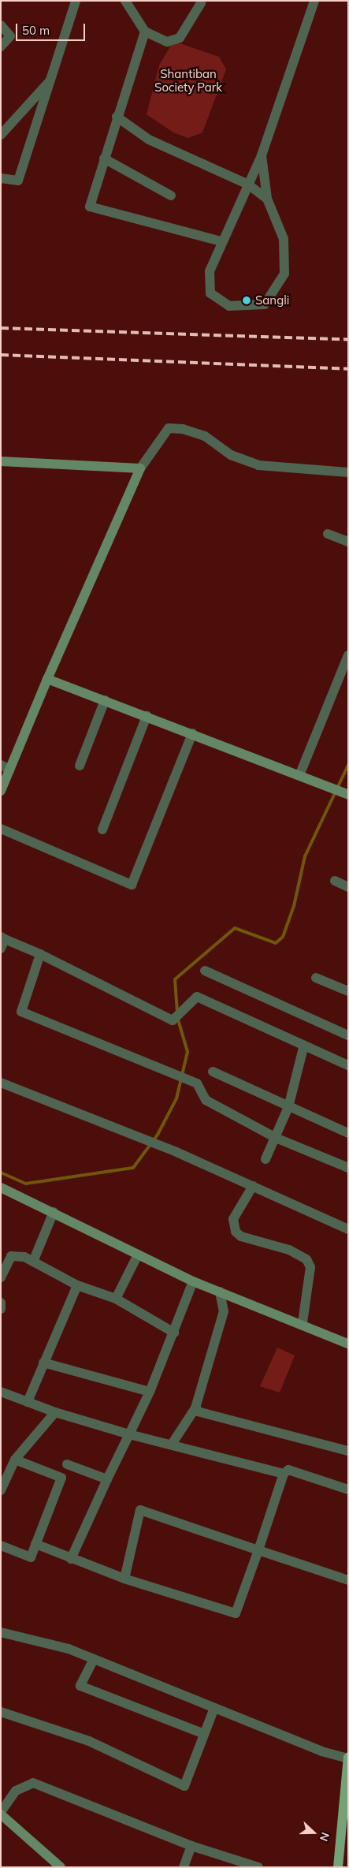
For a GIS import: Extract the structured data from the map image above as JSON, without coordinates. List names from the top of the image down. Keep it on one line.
{"parks":["Shantiban Society Park"],"places":["Sangli"],"scale_bar":"50 m","north":"right"}
